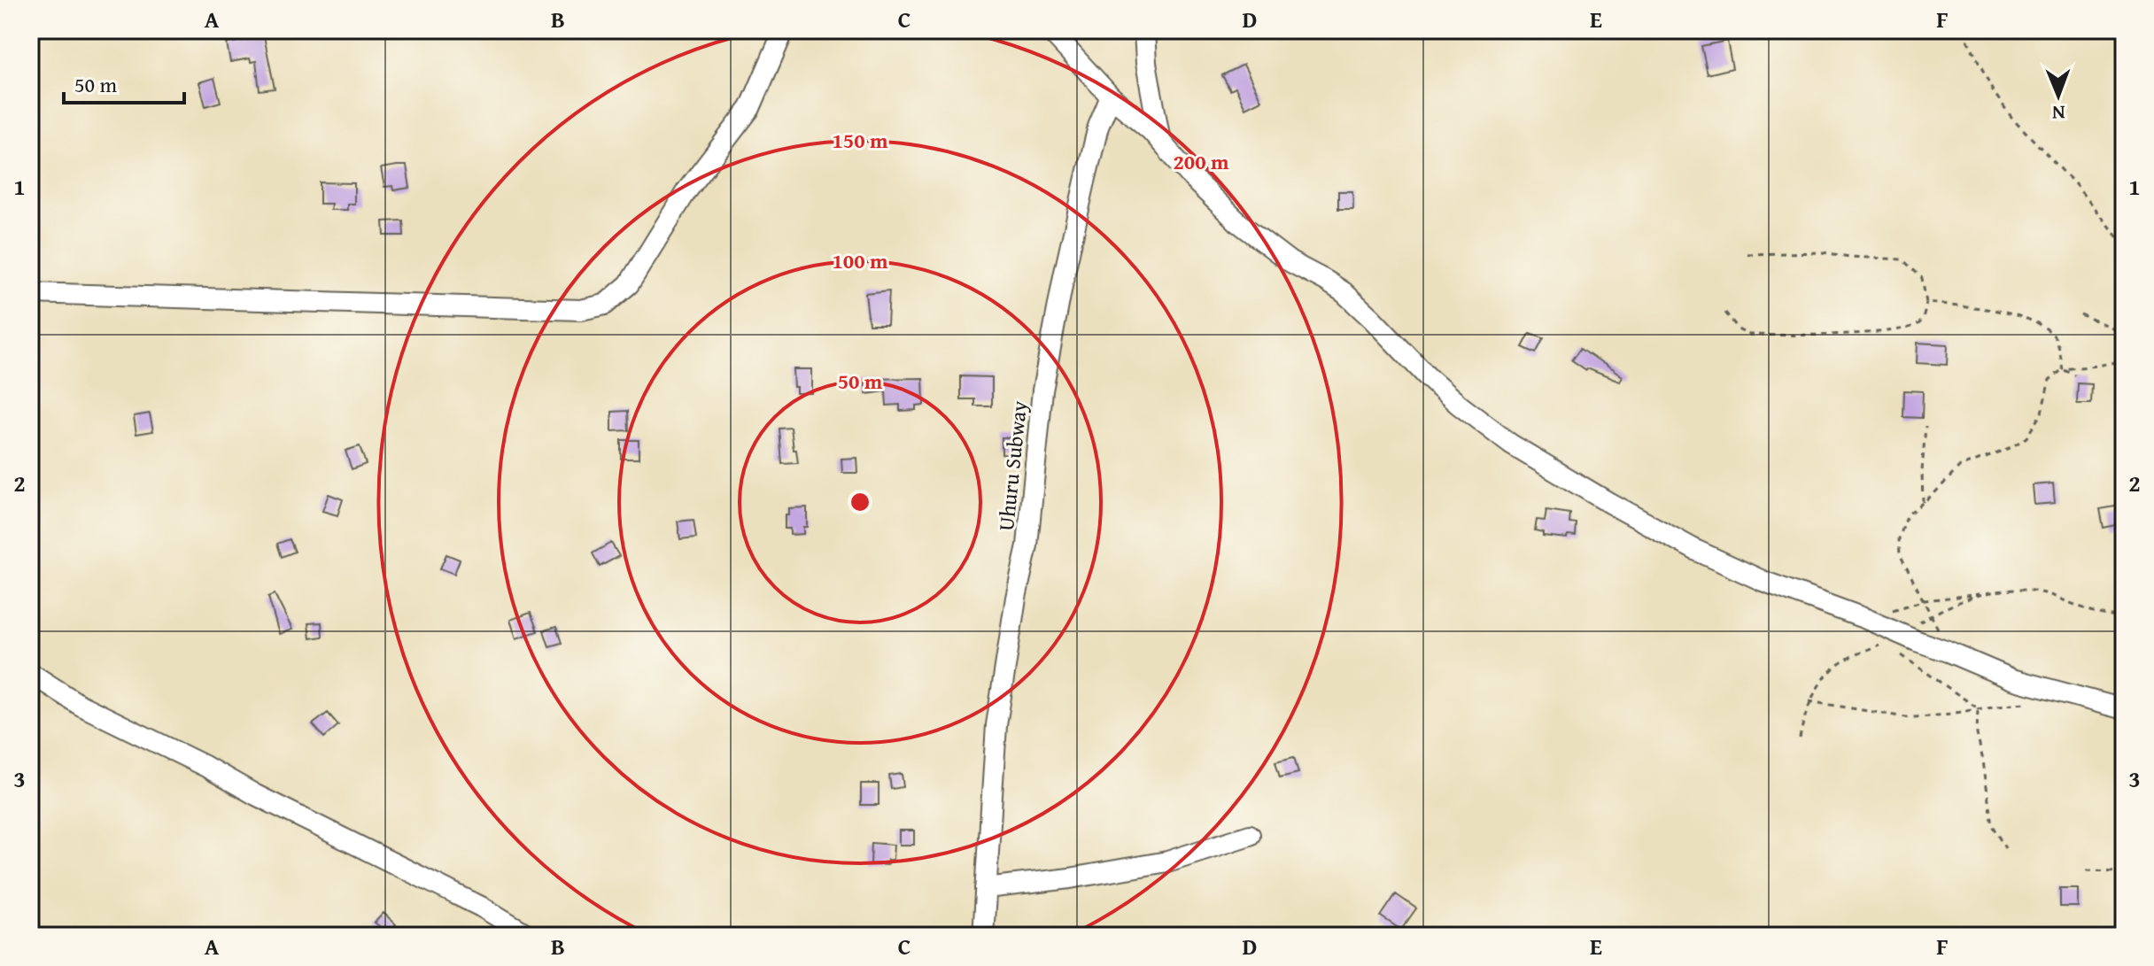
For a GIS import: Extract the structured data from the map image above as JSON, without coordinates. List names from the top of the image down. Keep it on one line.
{"streets":{"street":["Uhuru Subway"]},"scale_bar":"50 m","north":"bottom","grid":{"columns":["A","B","C","D","E","F"],"rows":["1","2","3"]},"rings":["150 m","200 m","100 m","50 m"]}
